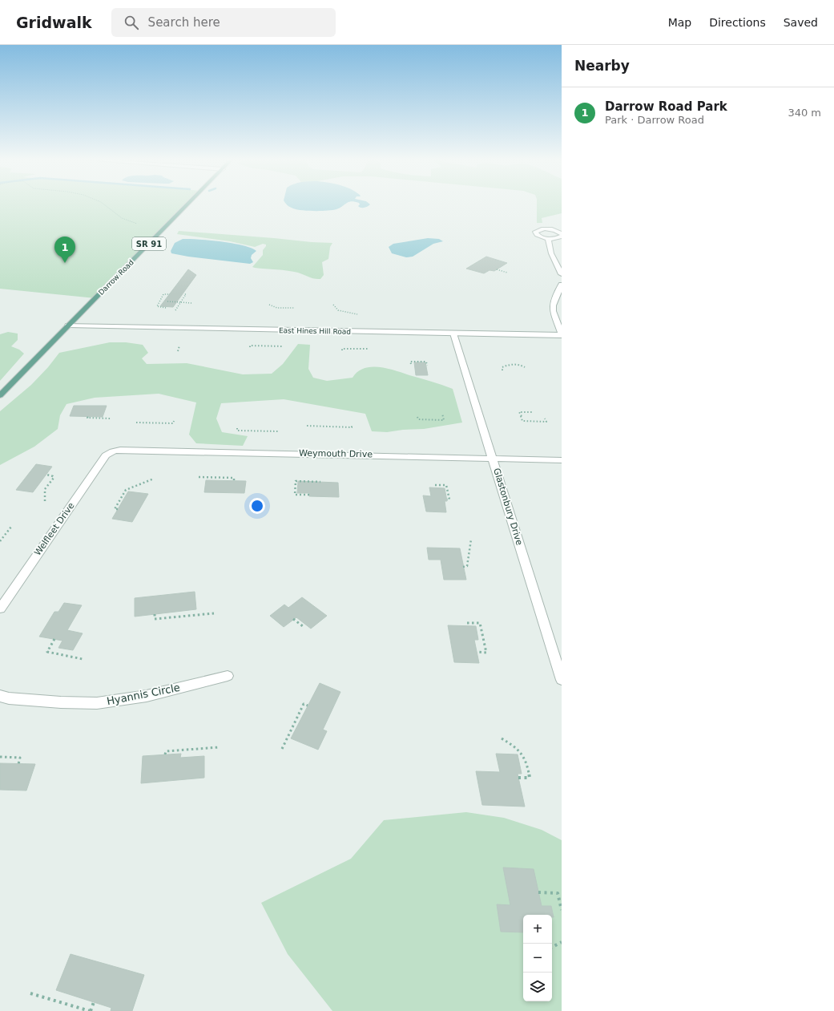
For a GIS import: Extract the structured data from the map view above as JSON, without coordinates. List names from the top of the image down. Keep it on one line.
{"streets":{"main road":["SR 91","Darrow Road"],"street":["East Hines Hill Road","Weymouth Drive","Glastonbury Drive","Welfleet Drive","Hyannis Circle"]},"crossings":[["Darrow Road","East Hines Hill Road"],["East Hines Hill Road","Glastonbury Drive"],["Weymouth Drive","Glastonbury Drive"],["Weymouth Drive","Welfleet Drive"]],"page":{"header":"Gridwalk","search":"Search here","nav":["Map","Directions","Saved"],"heading":"Nearby","list":[{"mark":"1","name":"Darrow Road Park","note":"Park · Darrow Road","value":"340 m"}],"pins":"1","map_buttons":["+","−"]}}
